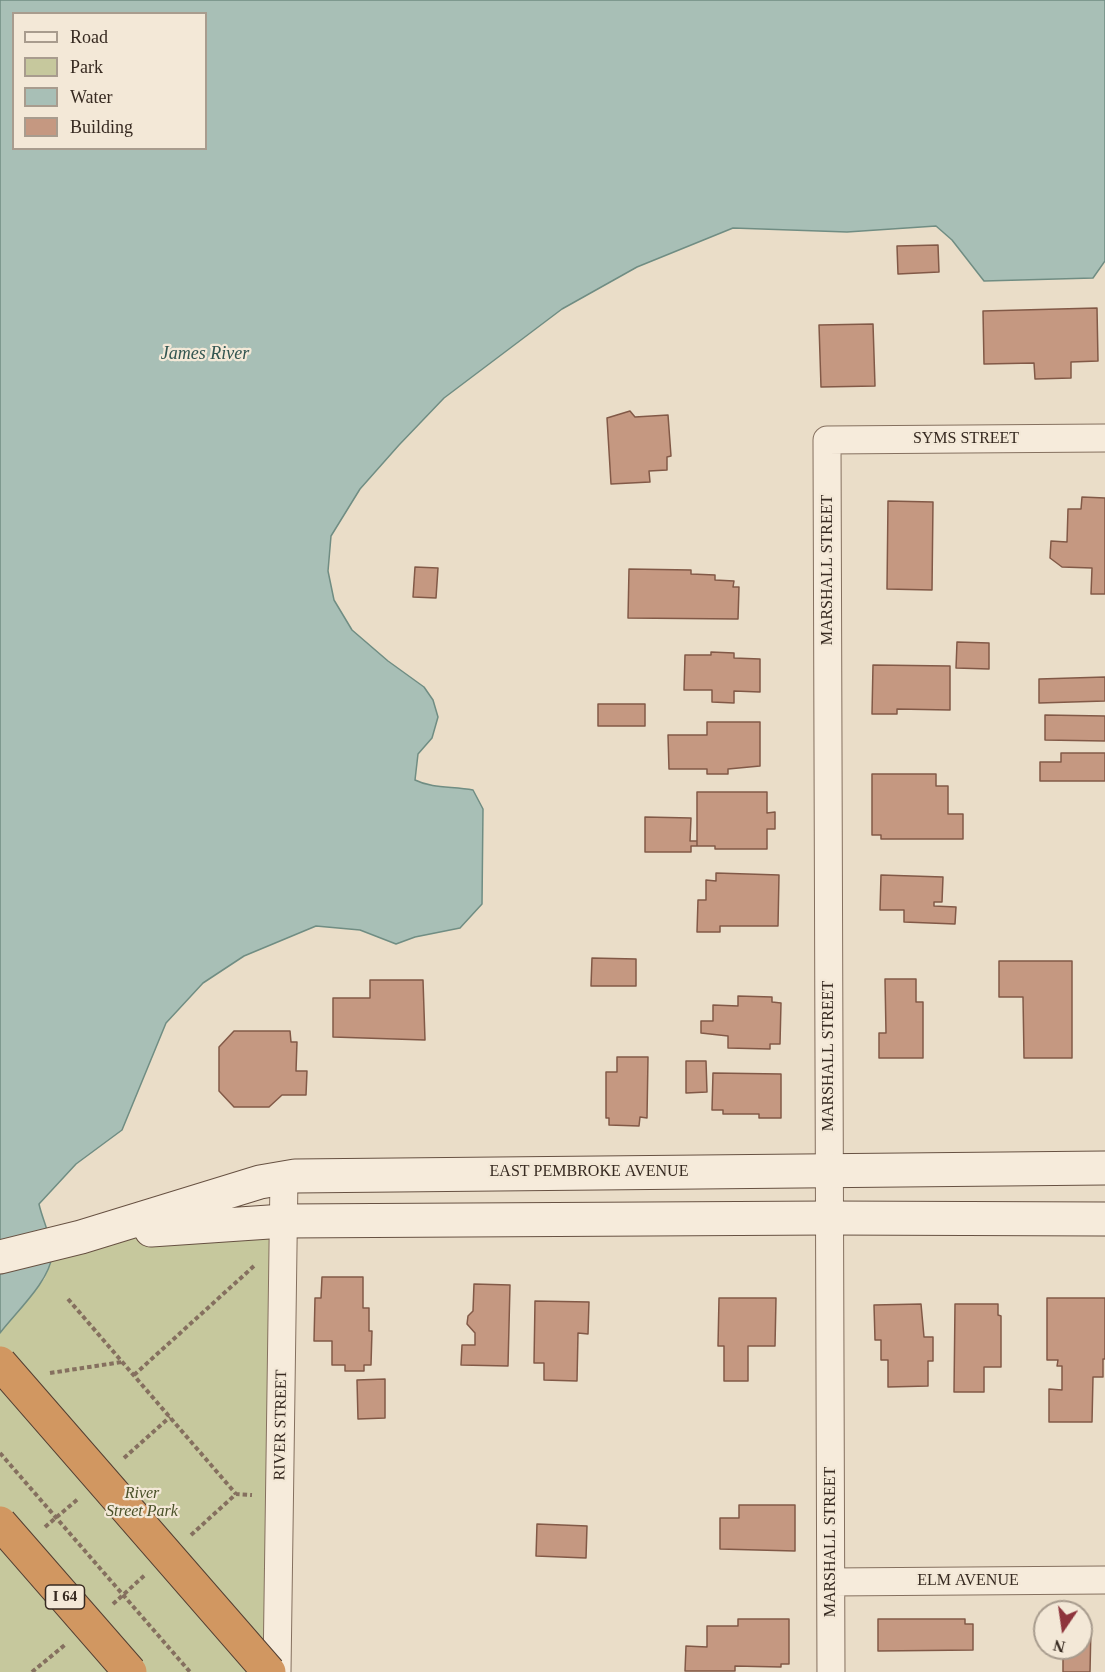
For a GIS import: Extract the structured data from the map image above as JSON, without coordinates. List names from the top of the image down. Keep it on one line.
{"streets":{"highway":["I 64"],"main road":["EAST PEMBROKE AVENUE"],"street":["SYMS STREET","MARSHALL STREET","RIVER STREET","ELM AVENUE"]},"crossings":[["SYMS STREET","MARSHALL STREET"],["MARSHALL STREET","EAST PEMBROKE AVENUE"],["MARSHALL STREET","ELM AVENUE"],["EAST PEMBROKE AVENUE","RIVER STREET"]],"water":["James River"],"parks":["River Street Park"],"legend":["Road","Park","Water","Building"],"north":"bottom"}
